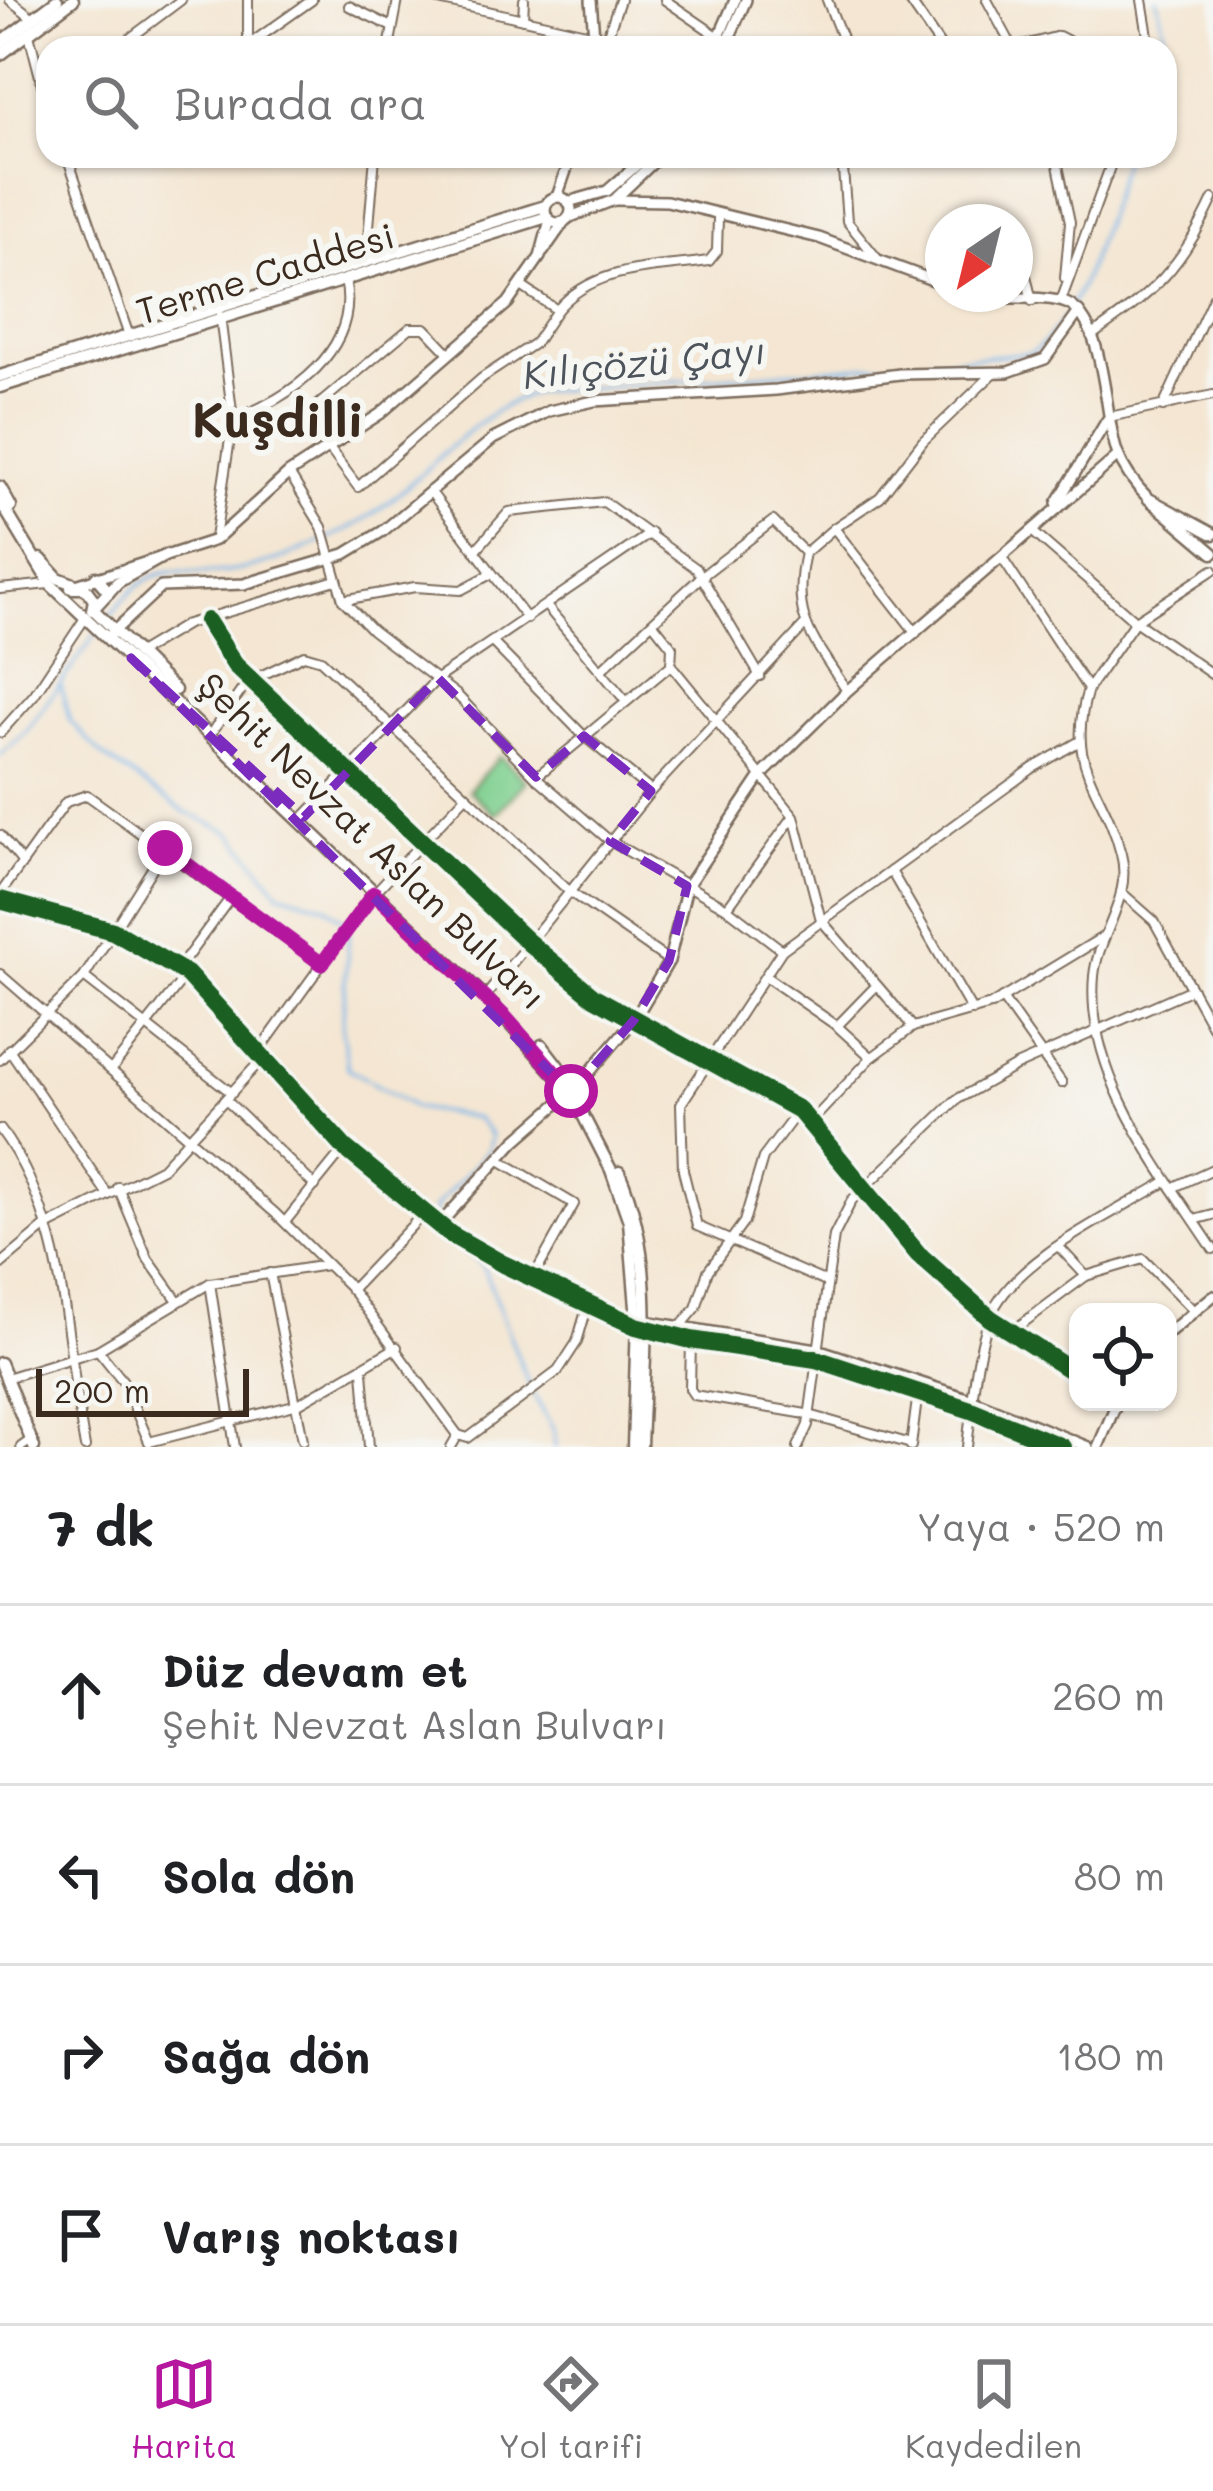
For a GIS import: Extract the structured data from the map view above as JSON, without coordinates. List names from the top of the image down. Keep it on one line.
{"streets":{"main road":["Terme Caddesi","Şehit Nevzat Aslan Bulvarı"]},"districts":["Kuşdilli"],"water":["Kılıçözü Çayı"],"scale_bar":"200 m","north":"bottom left","page":{"search":"Burada ara","scale":"200 m","heading":["7 dk","Yaya · 520 m"],"list":[["Düz devam et","Şehit Nevzat Aslan Bulvarı","260 m"],["Sola dön","80 m"],["Sağa dön","180 m"],"Varış noktası"],"nav":["Harita","Yol tarifi","Kaydedilen"]}}
